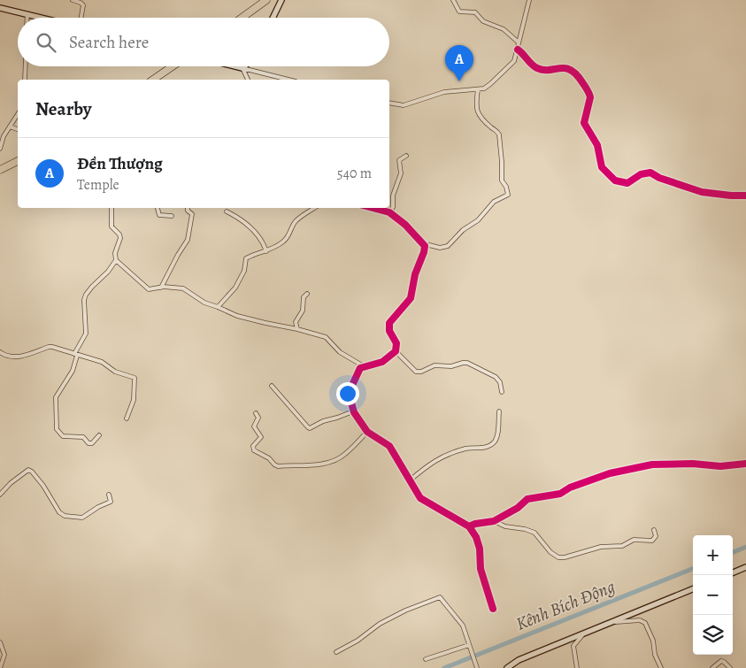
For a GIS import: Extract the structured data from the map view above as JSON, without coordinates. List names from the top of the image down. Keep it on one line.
{"water":["Kênh Bích Động"],"page":{"search":"Search here","pins":"A","heading":"Nearby","list":[{"mark":"A","name":"Đền Thượng","note":"Temple","value":"540 m"}],"map_buttons":["+","−"]}}
